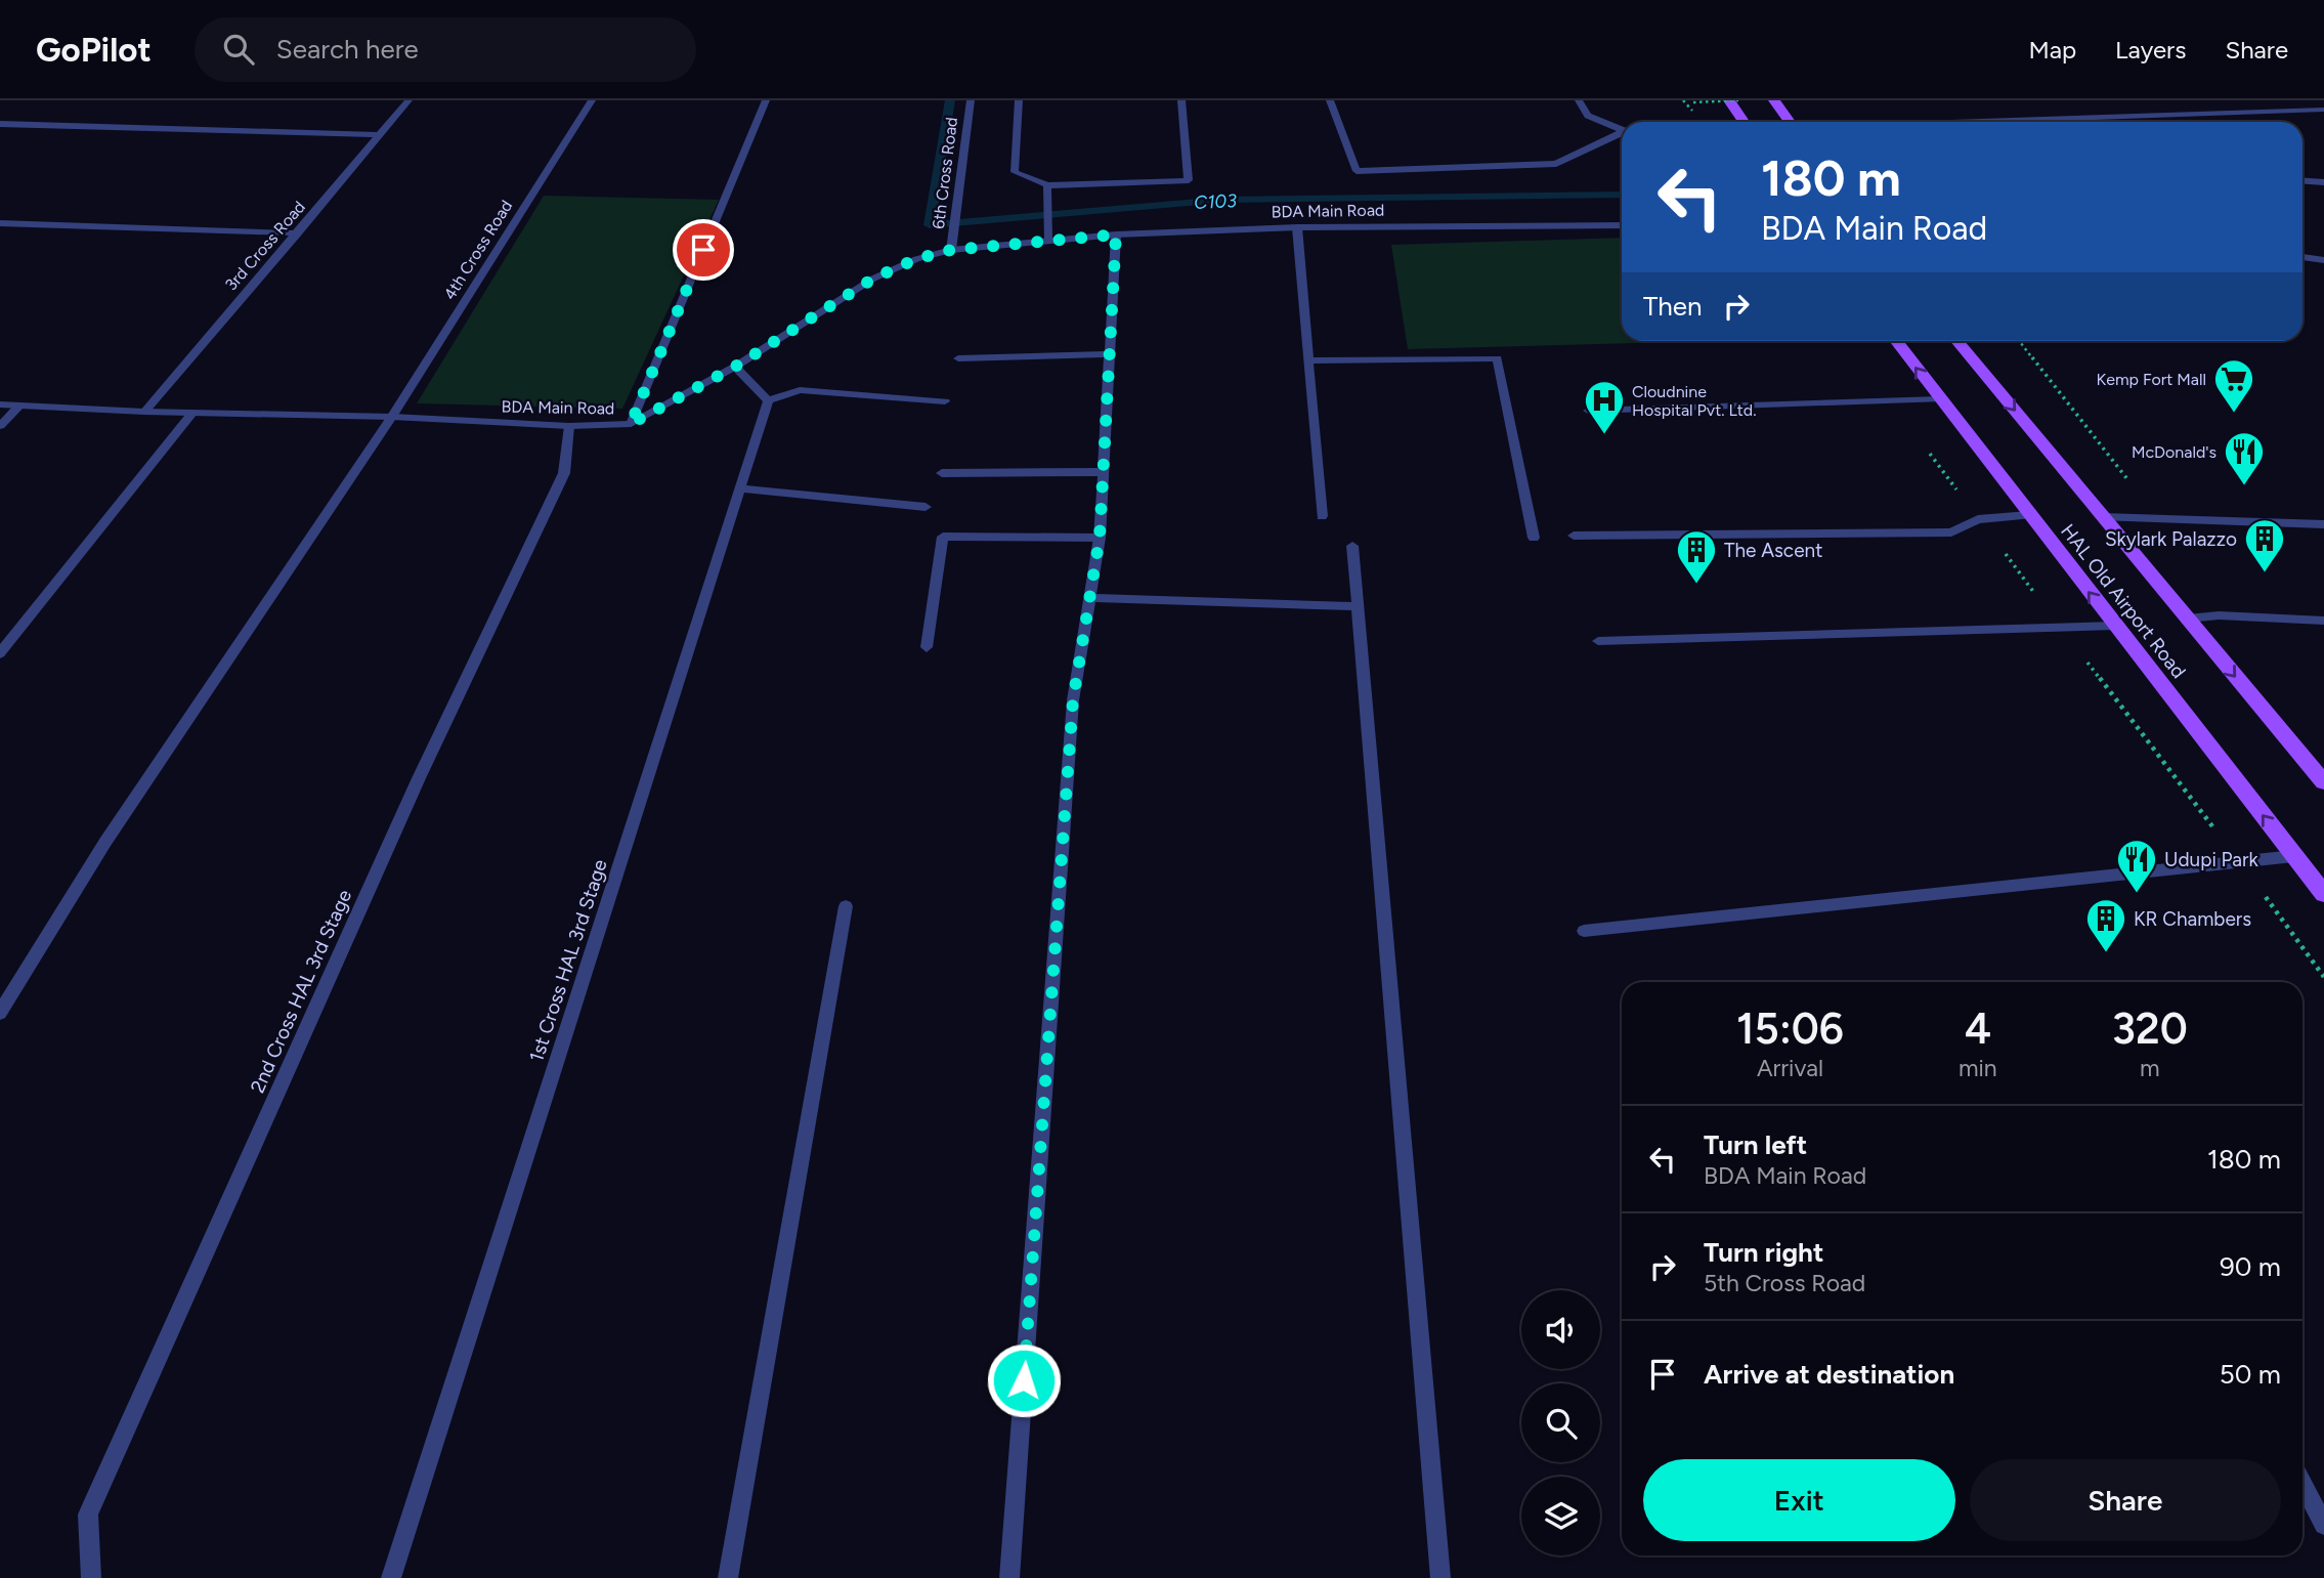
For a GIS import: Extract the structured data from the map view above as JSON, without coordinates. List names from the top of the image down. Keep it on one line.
{"streets":{"main road":["HAL Old Airport Road"],"street":["6th Cross Road","BDA Main Road","3rd Cross Road","4th Cross Road","1st Cross HAL 3rd Stage","2nd Cross HAL 3rd Stage"]},"crossings":[["6th Cross Road","BDA Main Road"],["BDA Main Road","3rd Cross Road"],["BDA Main Road","4th Cross Road"],["BDA Main Road","2nd Cross HAL 3rd Stage"]],"water":["C103"],"places":{"supermarket":["Kemp Fort Mall"],"hospital":["Cloudnine Hospital Pvt. Ltd."],"restaurant":["McDonald's","Udupi Park"],"building":["Skylark Palazzo","The Ascent","KR Chambers"]},"page":{"header":"GoPilot","search":"Search here","nav":["Map","Layers","Share"],"turn":["180 m","BDA Main Road"],"then":"Then","eta":["15:06","Arrival","4","min","320","m"],"list":[{"name":"Turn left","note":"BDA Main Road","value":"180 m"},{"name":"Turn right","note":"5th Cross Road","value":"90 m"},{"name":"Arrive at destination","value":"50 m"}],"buttons":["Exit","Share"]}}
